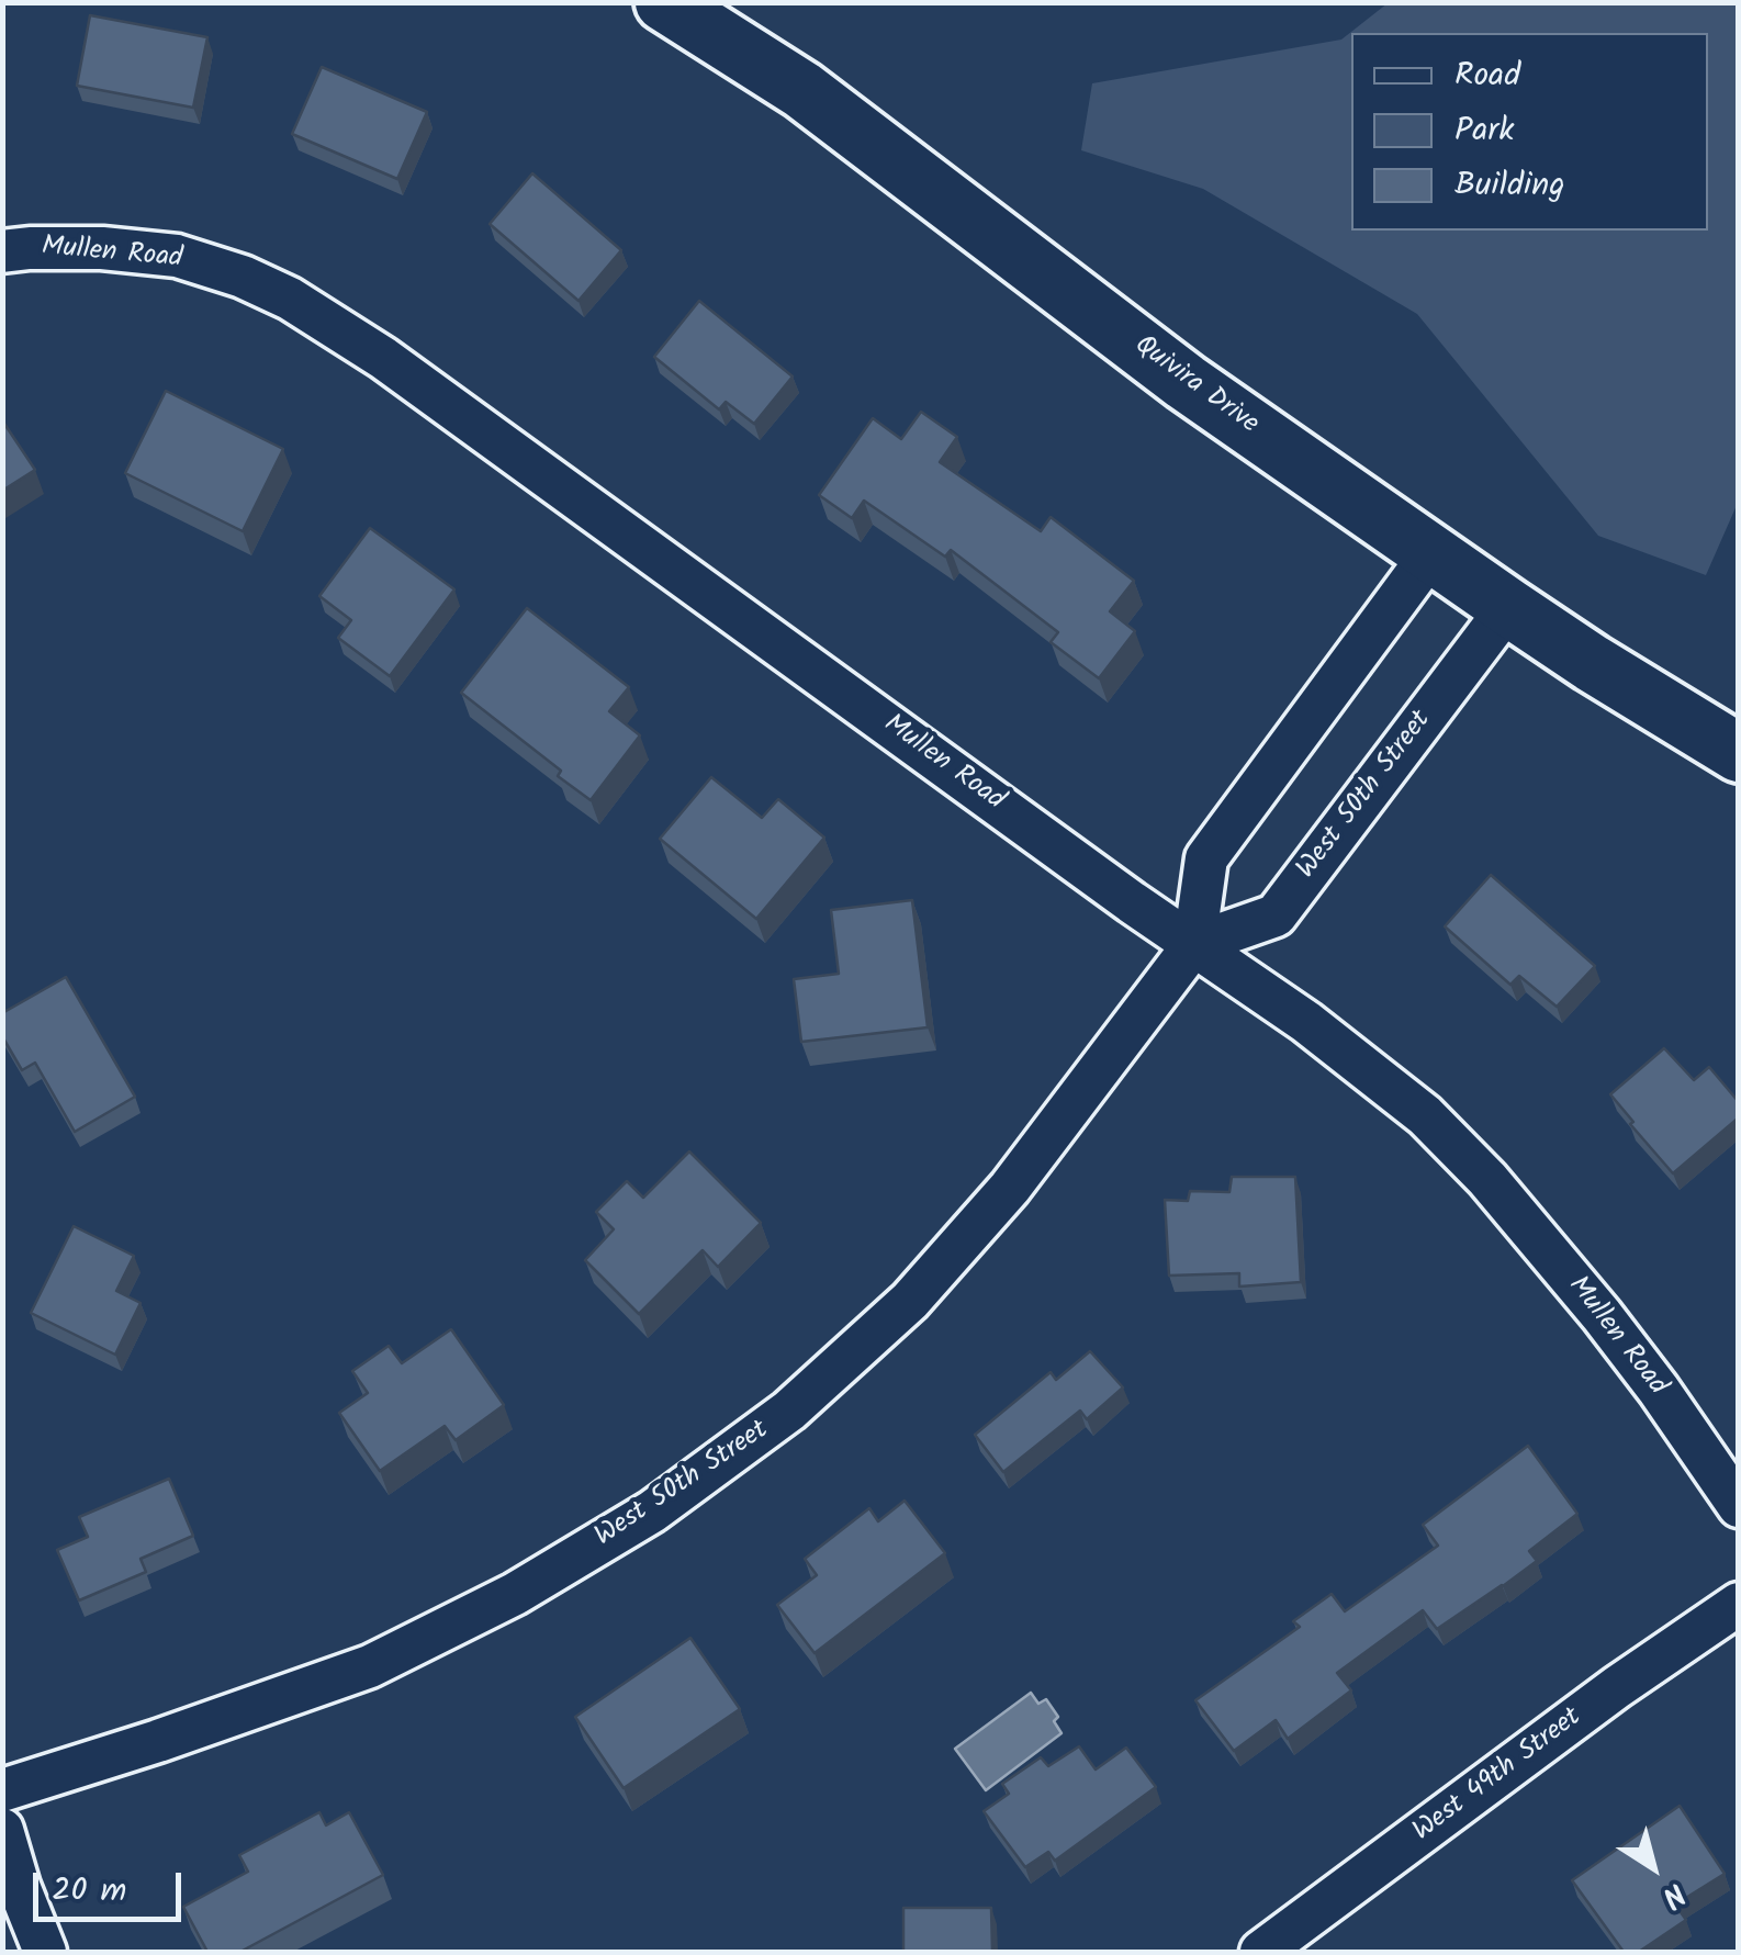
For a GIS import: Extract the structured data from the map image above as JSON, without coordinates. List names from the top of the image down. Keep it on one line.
{"streets":{"main road":["Quivira Drive"],"street":["Mullen Road","West 50th Street","West 49th Street"]},"crossings":[["Mullen Road","West 50th Street"],["Quivira Drive","West 50th Street"]],"legend":["Road","Park","Building"],"scale_bar":"20 m","north":"bottom right"}
